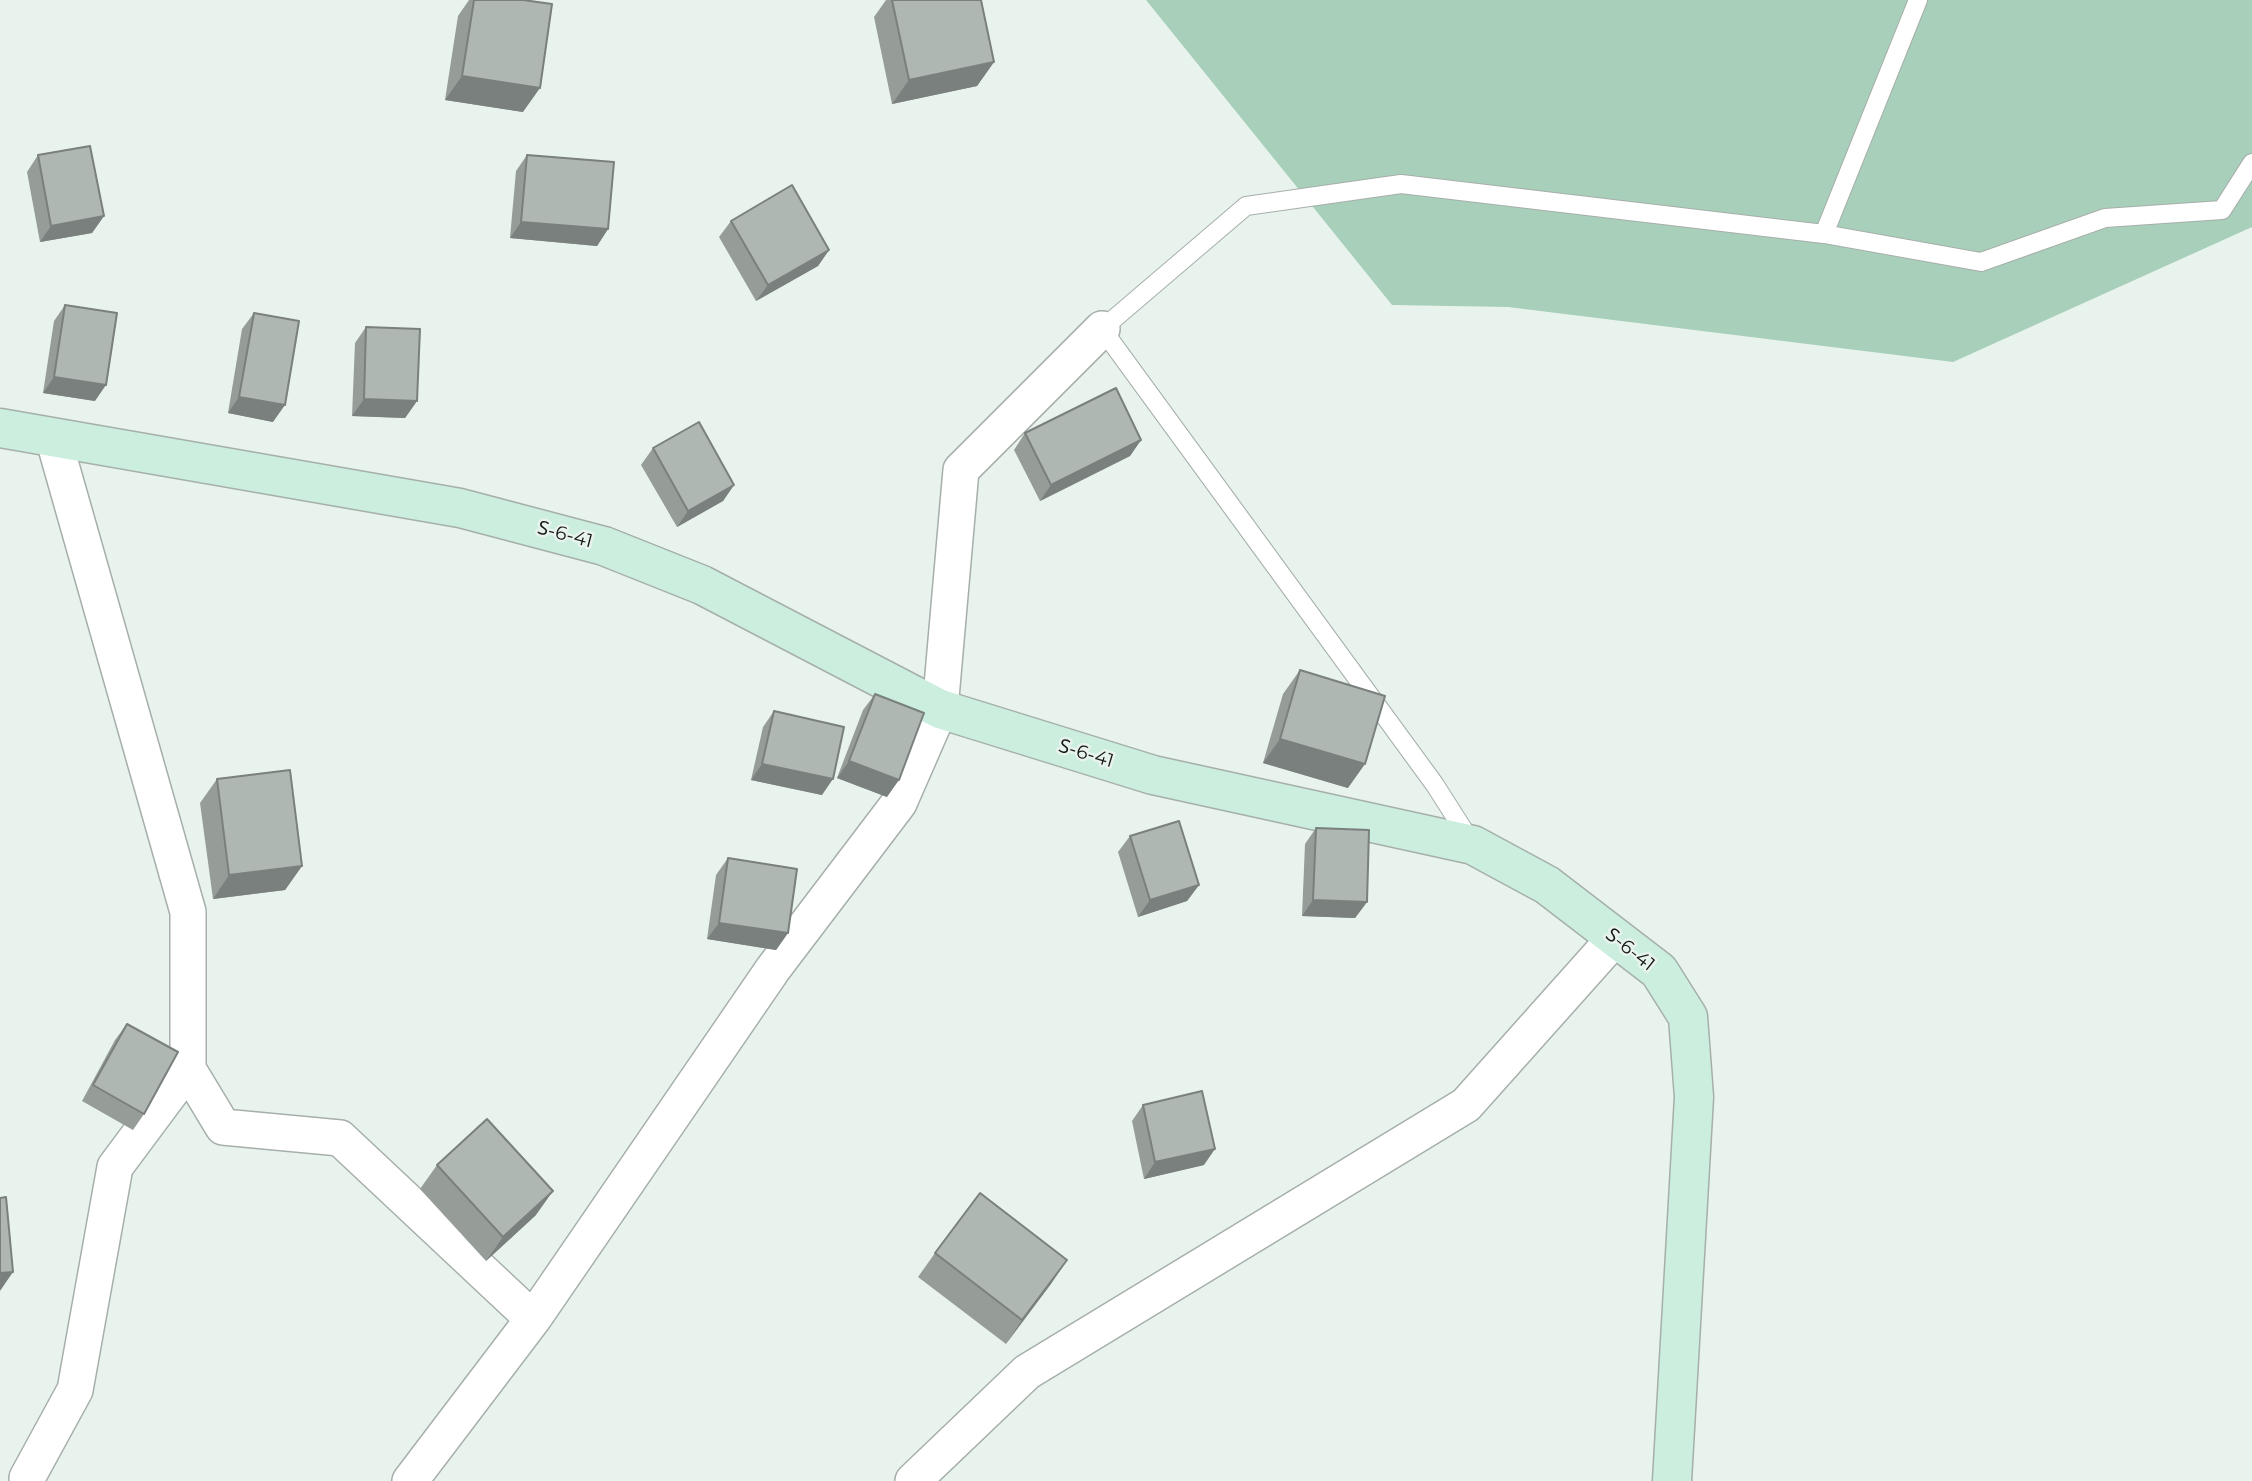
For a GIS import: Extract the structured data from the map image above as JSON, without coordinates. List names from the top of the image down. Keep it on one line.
{"streets":{"main road":["Տ-6-41"]}}
